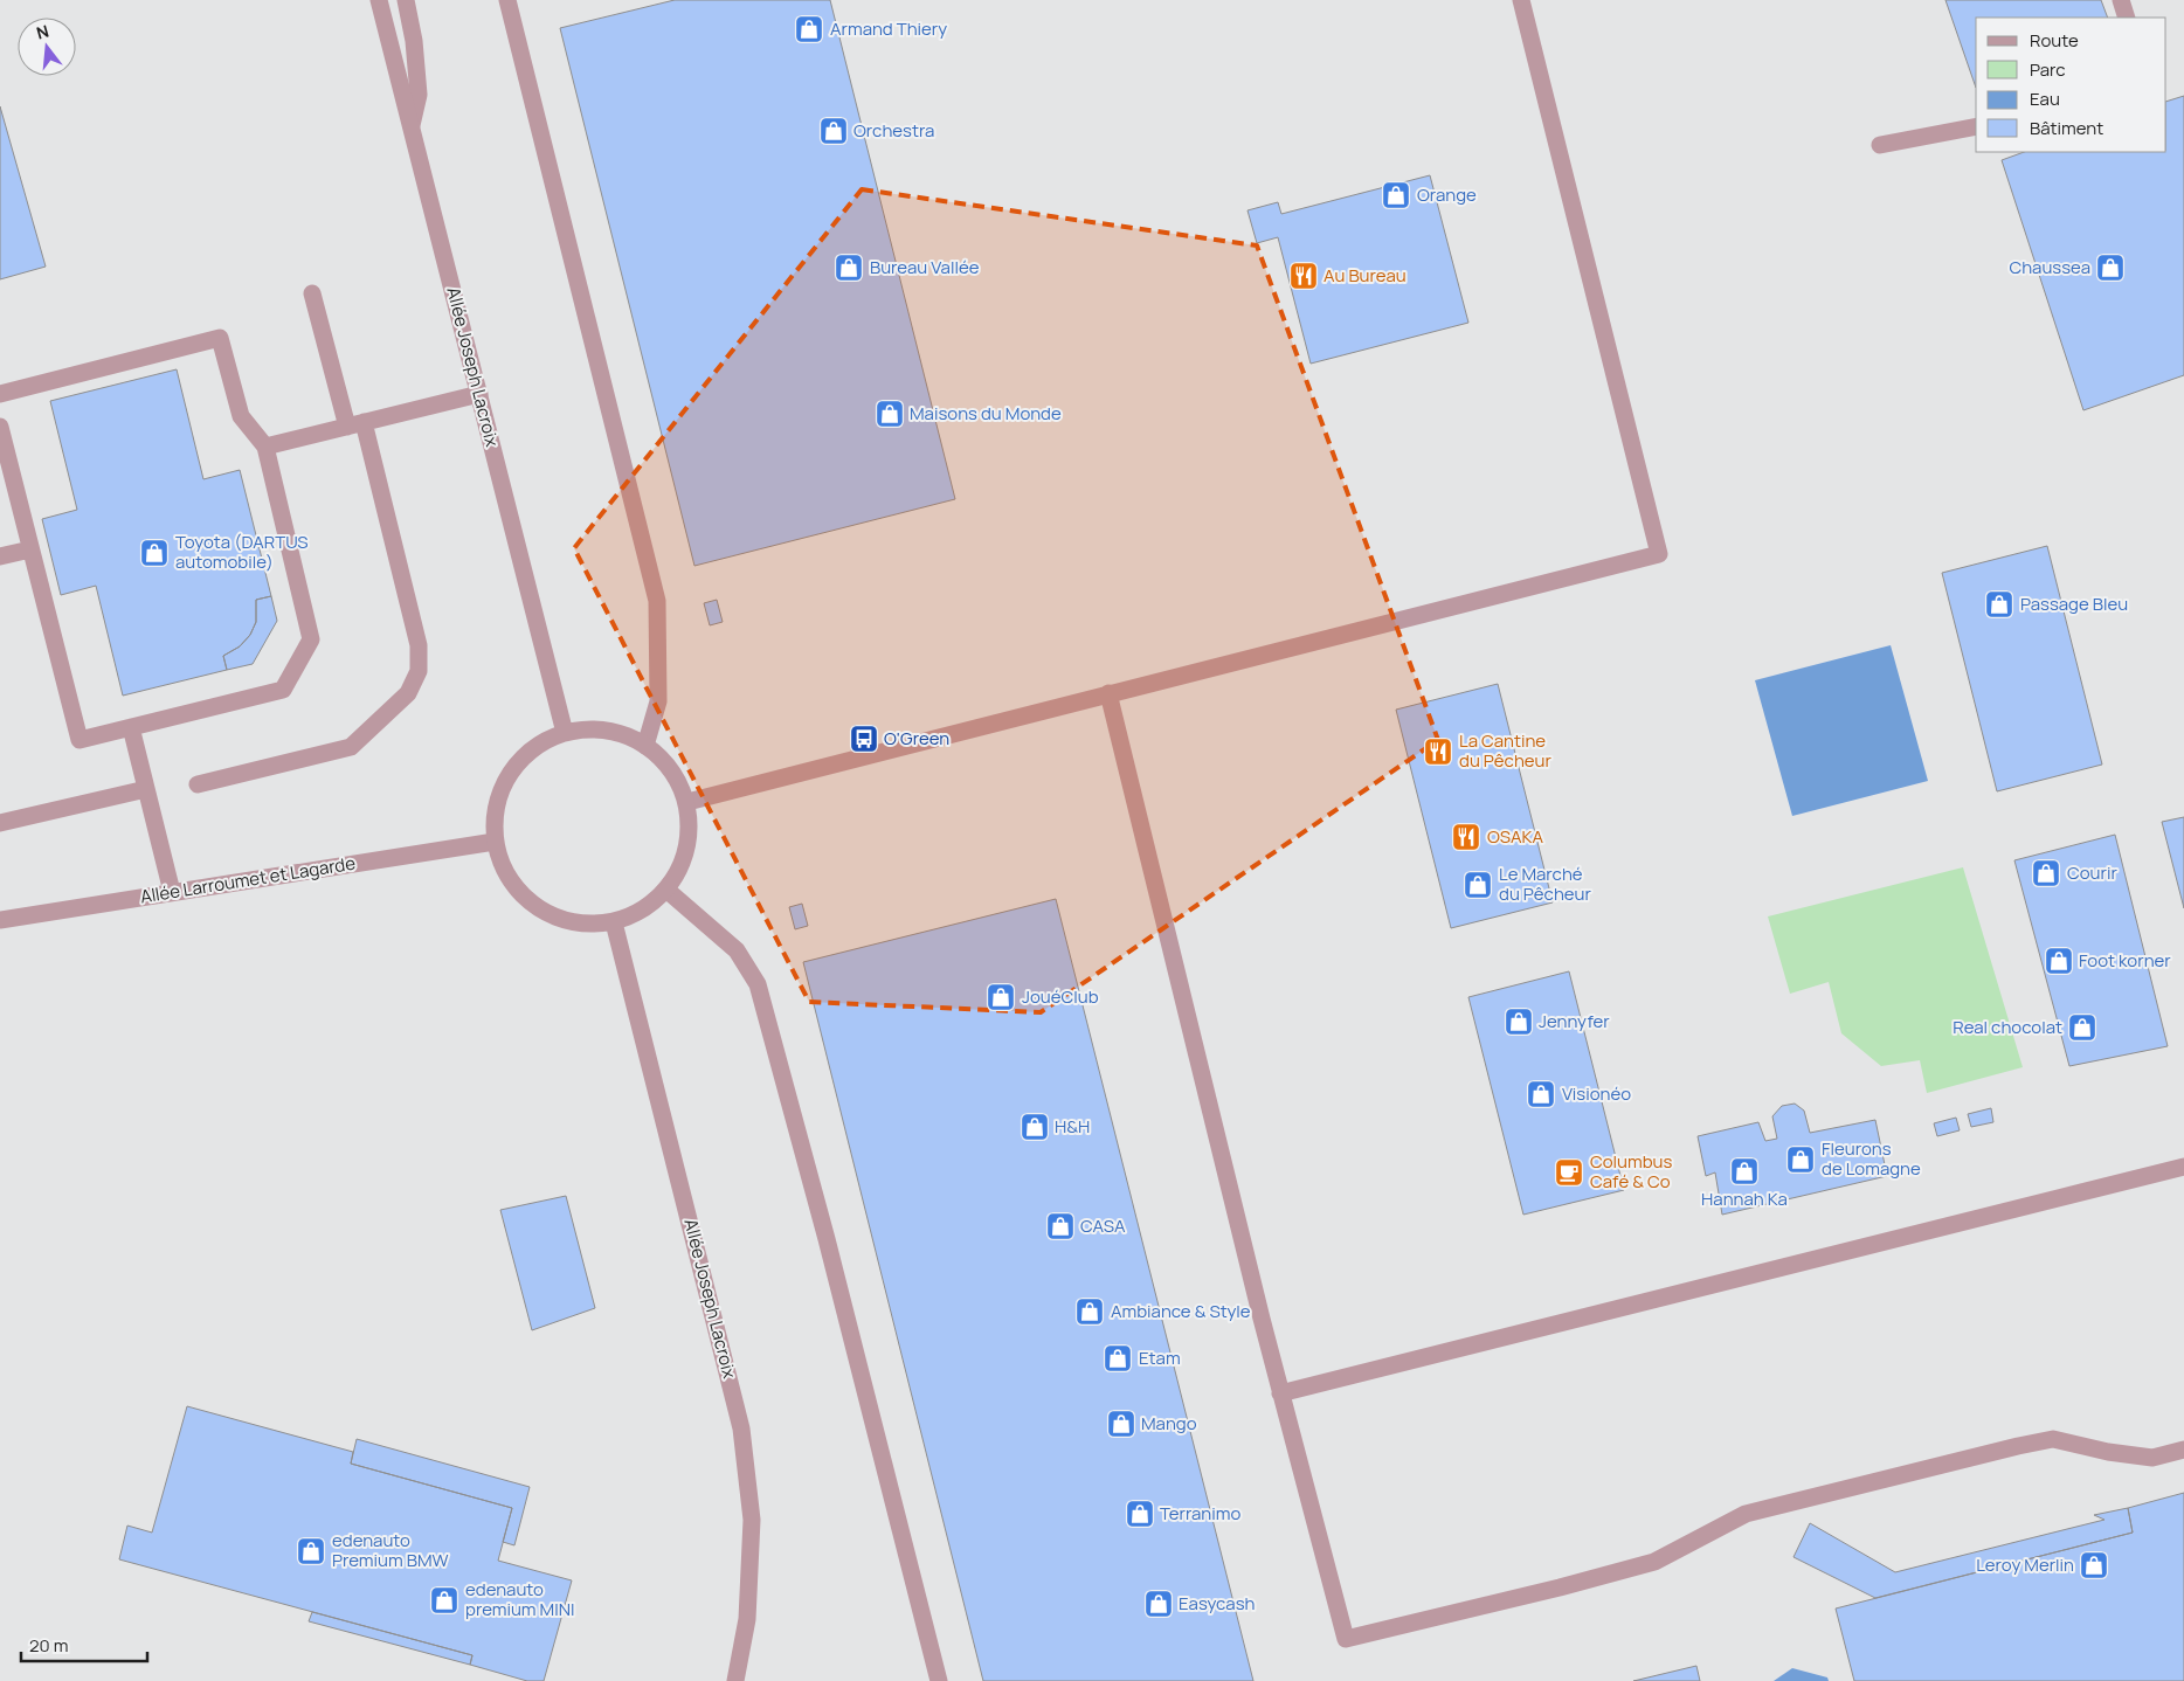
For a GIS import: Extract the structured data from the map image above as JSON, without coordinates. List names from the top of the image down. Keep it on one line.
{"streets":{"street":["Allée Joseph Lacroix","Allée Larroumet et Lagarde"]},"crossings":[["Allée Joseph Lacroix","Allée Larroumet et Lagarde"]],"places":{"shop":["Armand Thiery","Orchestra","Orange","Bureau Vallée","Chaussea","Maisons du Monde","Toyota (DARTUS automobile)","Passage Bleu","Courir","Le Marché du Pêcheur","Foot korner","JouéClub","Jennyfer","Real chocolat","Visionéo","H&H","Fleurons de Lomagne","Hannah Ka","CASA","Ambiance & Style","Etam","Mango","Terranimo","edenauto Premium BMW","Leroy Merlin","edenauto premium MINI","Easycash"],"restaurant":["Au Bureau","La Cantine du Pêcheur","OSAKA"],"bus stop":["O'Green"],"cafe":["Columbus Café & Co"]},"legend":["Route","Parc","Eau","Bâtiment"],"scale_bar":"20 m","north":"top"}
